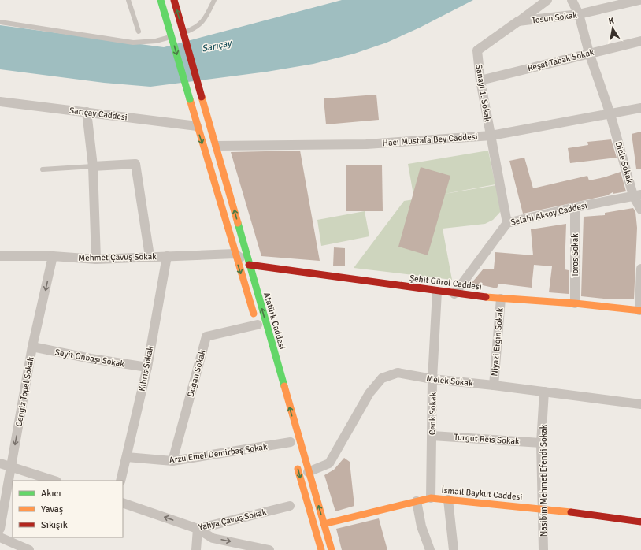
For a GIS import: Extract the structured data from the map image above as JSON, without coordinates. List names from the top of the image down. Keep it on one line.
{"streets":{"main road":["Şehit Gürol Caddesi","Atatürk Caddesi","İsmail Baykut Caddesi"],"street":["Tosun Sokak","Reşat Tabak Sokak","Sanayi 1. Sokak","Sarıçay Caddesi","Hacı Mustafa Bey Caddesi","Dicle Sokak","Selahi Aksoy Caddesi","Toros Sokak","Mehmet Çavuş Sokak","Niyazi Ergin Sokak","Seyit Onbaşı Sokak","Kıbrıs Sokak","Doğan Sokak","Melek Sokak","Cengiz Topel Sokak","Cenk Sokak","Turgut Reis Sokak","Arzu Emel Demirbaş Sokak","Nasibim Mehmet Efendi Sokak","Yahya Çavuş Sokak"]},"crossings":[["Tosun Sokak","Sanayi 1. Sokak"],["Tosun Sokak","Dicle Sokak"],["Reşat Tabak Sokak","Sanayi 1. Sokak"],["Reşat Tabak Sokak","Dicle Sokak"],["Sanayi 1. Sokak","Hacı Mustafa Bey Caddesi"],["Sanayi 1. Sokak","Selahi Aksoy Caddesi"],["Sarıçay Caddesi","Atatürk Caddesi"],["Hacı Mustafa Bey Caddesi","Dicle Sokak"],["Hacı Mustafa Bey Caddesi","Atatürk Caddesi"],["Dicle Sokak","Selahi Aksoy Caddesi"],["Selahi Aksoy Caddesi","Toros Sokak"],["Selahi Aksoy Caddesi","Şehit Gürol Caddesi"],["Toros Sokak","Şehit Gürol Caddesi"],["Mehmet Çavuş Sokak","Atatürk Caddesi"],["Mehmet Çavuş Sokak","Kıbrıs Sokak"],["Mehmet Çavuş Sokak","Cengiz Topel Sokak"],["Şehit Gürol Caddesi","Atatürk Caddesi"],["Şehit Gürol Caddesi","Niyazi Ergin Sokak"],["Şehit Gürol Caddesi","Cenk Sokak"],["Atatürk Caddesi","Doğan Sokak"],["Atatürk Caddesi","Melek Sokak"],["Atatürk Caddesi","İsmail Baykut Caddesi"],["Niyazi Ergin Sokak","Melek Sokak"],["Seyit Onbaşı Sokak","Kıbrıs Sokak"],["Seyit Onbaşı Sokak","Cengiz Topel Sokak"],["Kıbrıs Sokak","Arzu Emel Demirbaş Sokak"],["Doğan Sokak","Arzu Emel Demirbaş Sokak"],["Melek Sokak","Cenk Sokak"],["Melek Sokak","Nasibim Mehmet Efendi Sokak"],["Cenk Sokak","Turgut Reis Sokak"],["Cenk Sokak","İsmail Baykut Caddesi"],["Turgut Reis Sokak","Nasibim Mehmet Efendi Sokak"],["Nasibim Mehmet Efendi Sokak","İsmail Baykut Caddesi"]],"one_way":["Cengiz Topel Sokak","Yahya Çavuş Sokak"],"water":["Sarıçay"],"legend":["Akıcı","Yavaş","Sıkışık"],"north":"top"}
